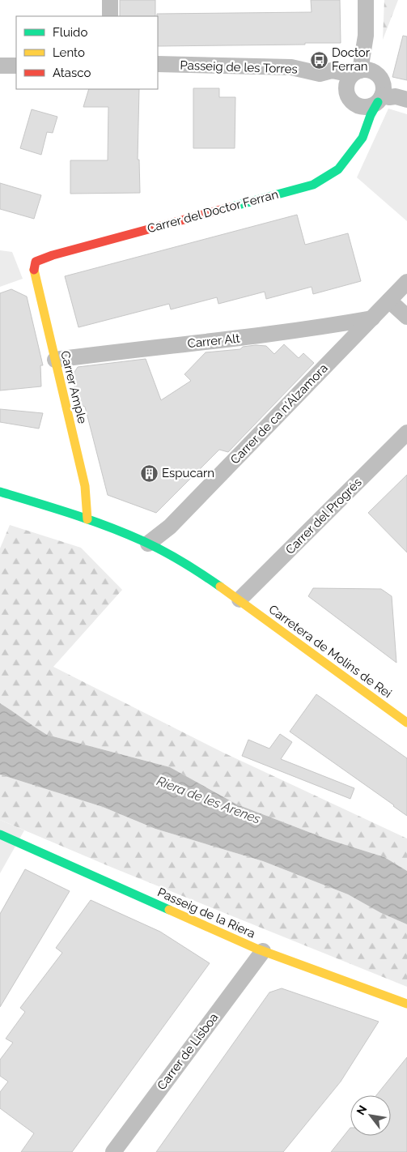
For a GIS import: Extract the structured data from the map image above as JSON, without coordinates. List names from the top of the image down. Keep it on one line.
{"streets":{"street":["Passeig de les Torres","Carrer del Doctor Ferran","Carrer Alt","Carrer Ample","Carrer de ca n'Alzamora","Carrer del Progrés","Carretera de Molins de Rei","Passeig de la Riera","Carrer de Lisboa"]},"crossings":[["Passeig de les Torres","Carrer del Doctor Ferran"],["Carrer del Doctor Ferran","Carrer Ample"],["Carrer Alt","Carrer Ample"],["Carrer Alt","Carrer de ca n'Alzamora"],["Carrer Ample","Carretera de Molins de Rei"],["Carrer de ca n'Alzamora","Carretera de Molins de Rei"],["Carrer del Progrés","Carretera de Molins de Rei"],["Passeig de la Riera","Carrer de Lisboa"]],"water":["Riera de les Arenes"],"places":{"bus stop":["Doctor Ferran"],"building":["Espucarn"]},"legend":["Fluido","Lento","Atasco"],"north":"top left"}
